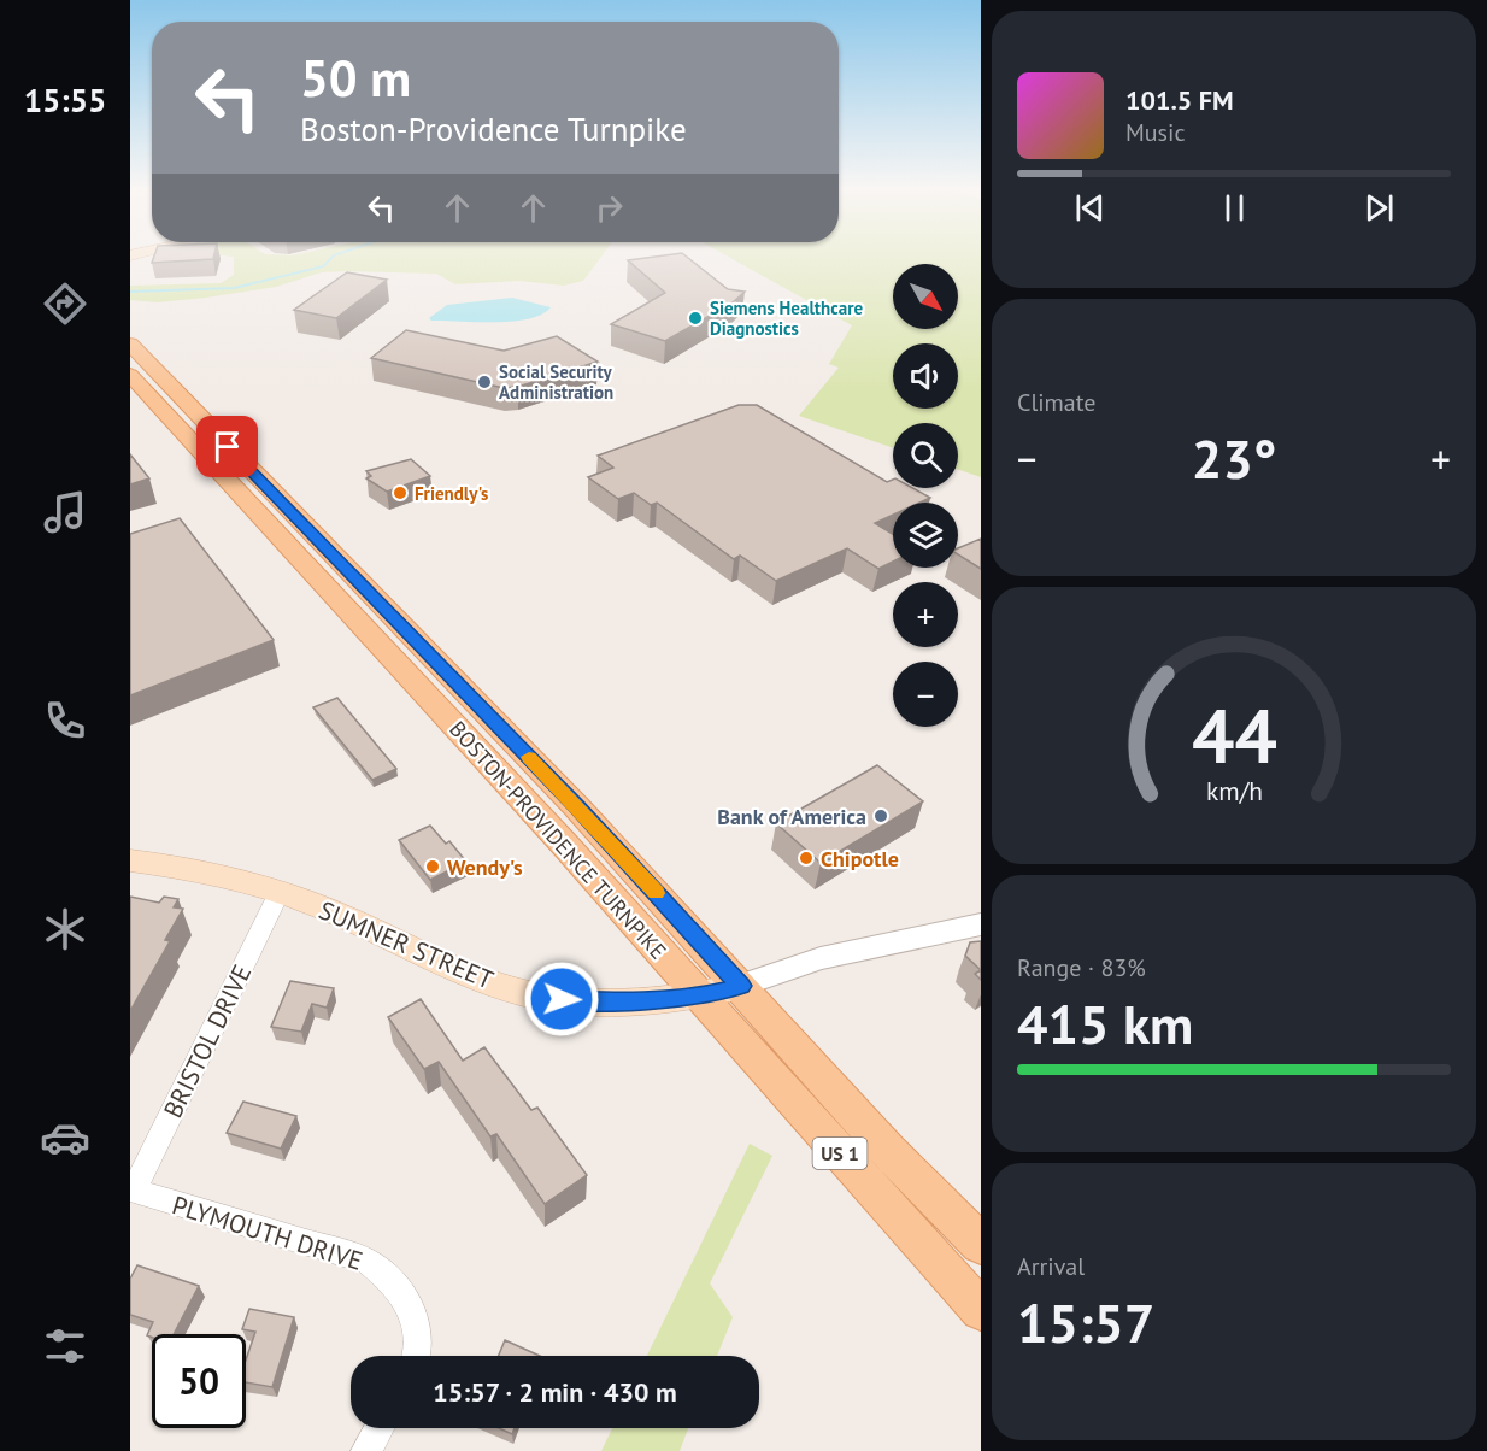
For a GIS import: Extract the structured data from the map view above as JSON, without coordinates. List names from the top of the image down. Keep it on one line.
{"streets":{"main road":["BOSTON-PROVIDENCE TURNPIKE","SUMNER STREET","US 1"],"street":["BRISTOL DRIVE","PLYMOUTH DRIVE"]},"crossings":[["BOSTON-PROVIDENCE TURNPIKE","SUMNER STREET"],["SUMNER STREET","BRISTOL DRIVE"],["BRISTOL DRIVE","PLYMOUTH DRIVE"]],"places":["Siemens Healthcare Diagnostics","Social Security Administration","Friendly's","Bank of America","Chipotle","Wendy's"],"north":"bottom right","page":{"tabs":"15:55","turn":["50 m","Boston-Providence Turnpike"],"song":["101.5 FM","Music"],"map_buttons":["+","−"],"tile":["Climate",["Range · 83%","415 km"],["Arrival","15:57"]],"heat":["−","23°","+"],"limit":"50","trip":"15:57 · 2 min · 430 m","gauge":["44","km/h"]}}
